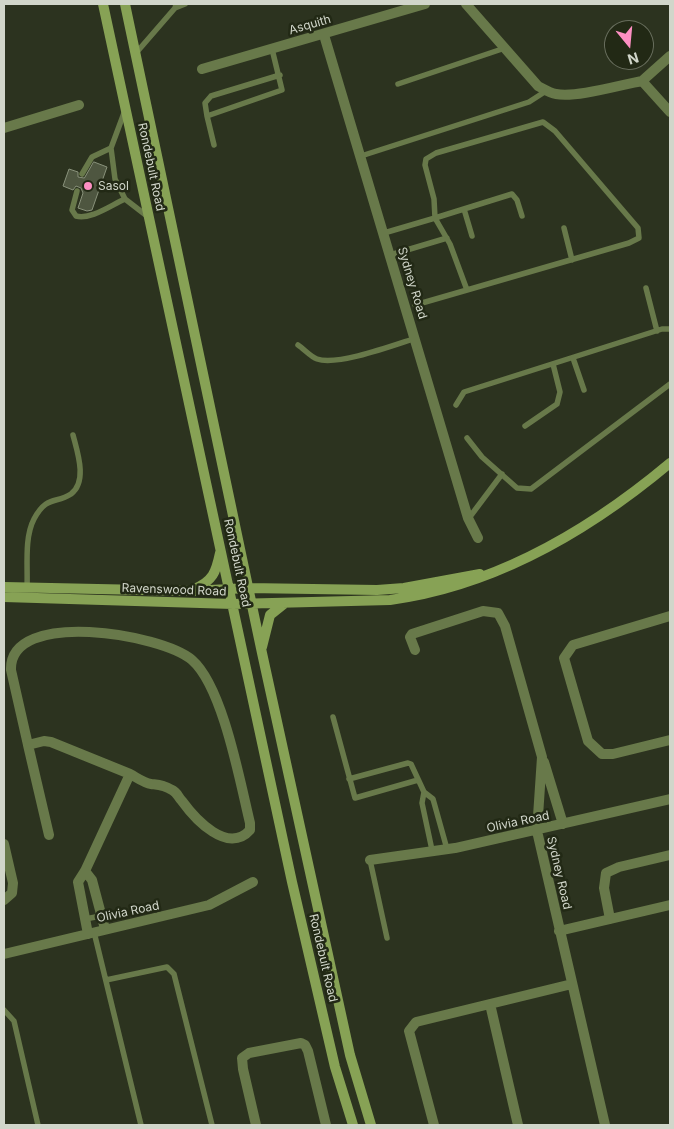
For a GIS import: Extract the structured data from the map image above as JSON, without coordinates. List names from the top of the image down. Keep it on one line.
{"streets":{"main road":["Rondebult Road","Ravenswood Road"],"street":["Asquith","Sydney Road","Olivia Road"]},"crossings":[["Asquith","Sydney Road"],["Rondebult Road","Ravenswood Road"],["Sydney Road","Olivia Road"]],"places":["Sasol"],"north":"bottom"}
